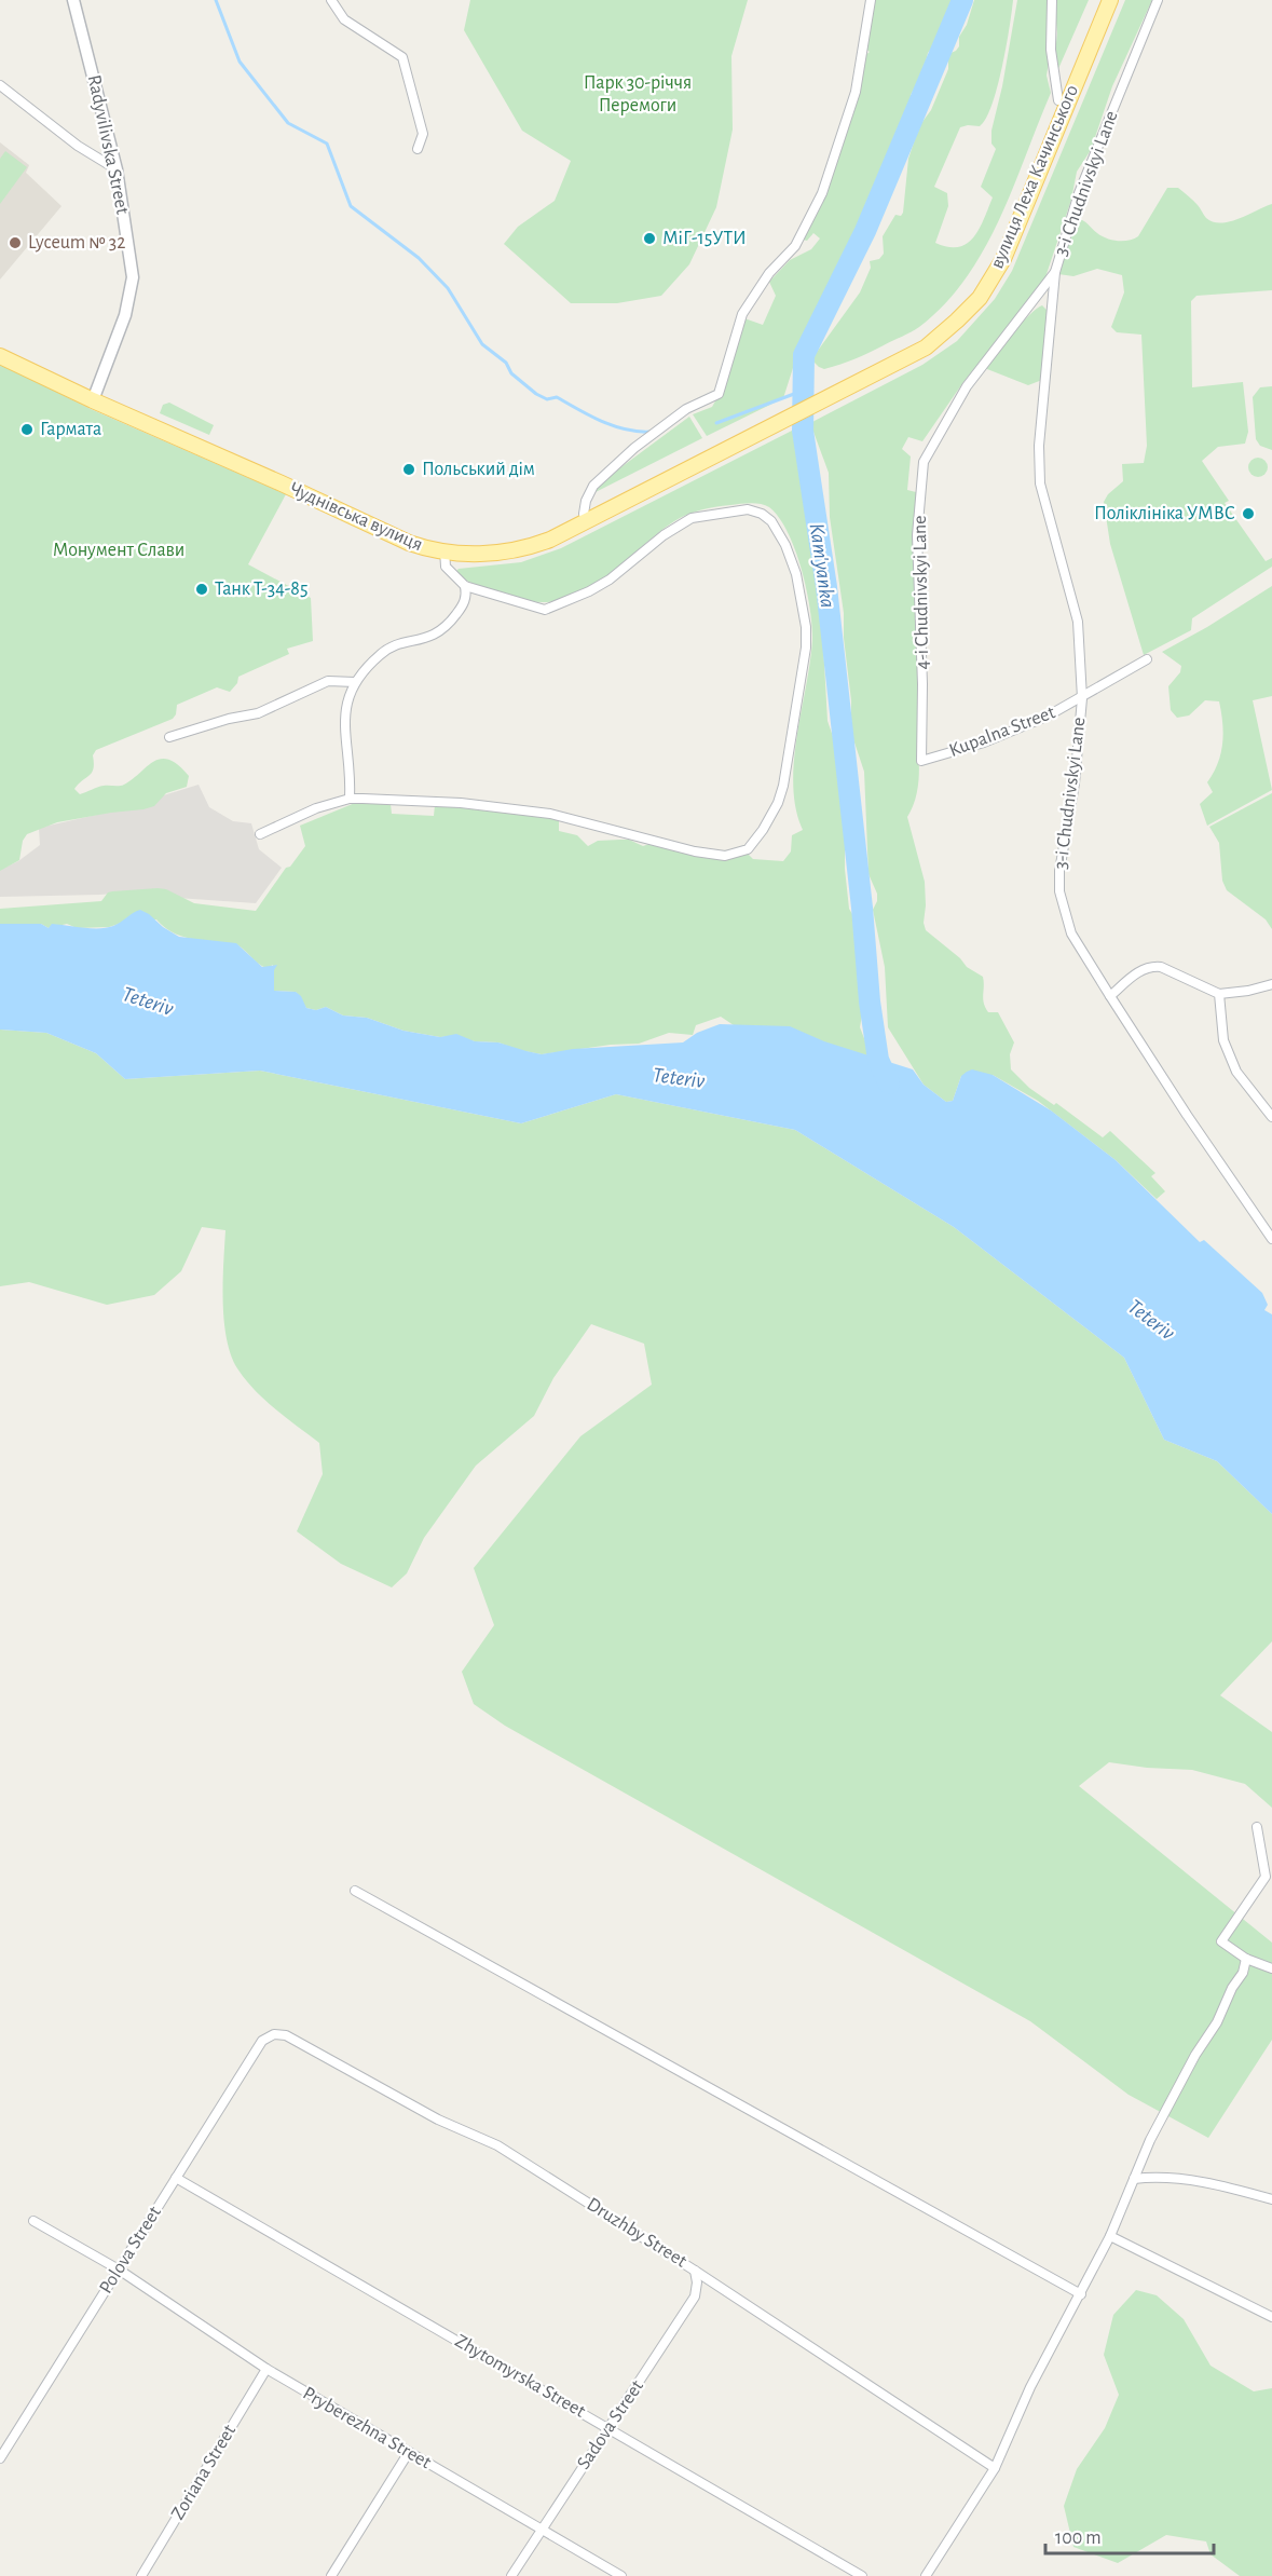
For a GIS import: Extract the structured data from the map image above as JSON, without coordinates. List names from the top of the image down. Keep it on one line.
{"streets":{"main road":["вулиця Леха Качинського","Чуднівська вулиця"],"street":["Radyvilivska Street","3-i Chudnivskyi Lane","4-i Chudnivskyi Lane","Kupalna Street","Druzhby Street","Polova Street","Zhytomyrska Street","Sadova Street","Pryberezhna Street","Zoriana Street"]},"crossings":[["Radyvilivska Street","Чуднівська вулиця"],["3-i Chudnivskyi Lane","4-i Chudnivskyi Lane"],["3-i Chudnivskyi Lane","Kupalna Street"],["4-i Chudnivskyi Lane","Kupalna Street"],["Druzhby Street","Polova Street"],["Druzhby Street","Sadova Street"],["Polova Street","Zhytomyrska Street"],["Polova Street","Pryberezhna Street"],["Zhytomyrska Street","Sadova Street"],["Sadova Street","Pryberezhna Street"],["Pryberezhna Street","Zoriana Street"]],"water":["Kam'yanka","Teteriv"],"parks":["Парк 30-річчя Перемоги","Монумент Слави"],"places":["МіГ-15УТИ","Lyceum № 32","Гармата","Польський дім","Поліклініка УМВС","Танк Т-34-85"],"scale_bar":"100 m"}
